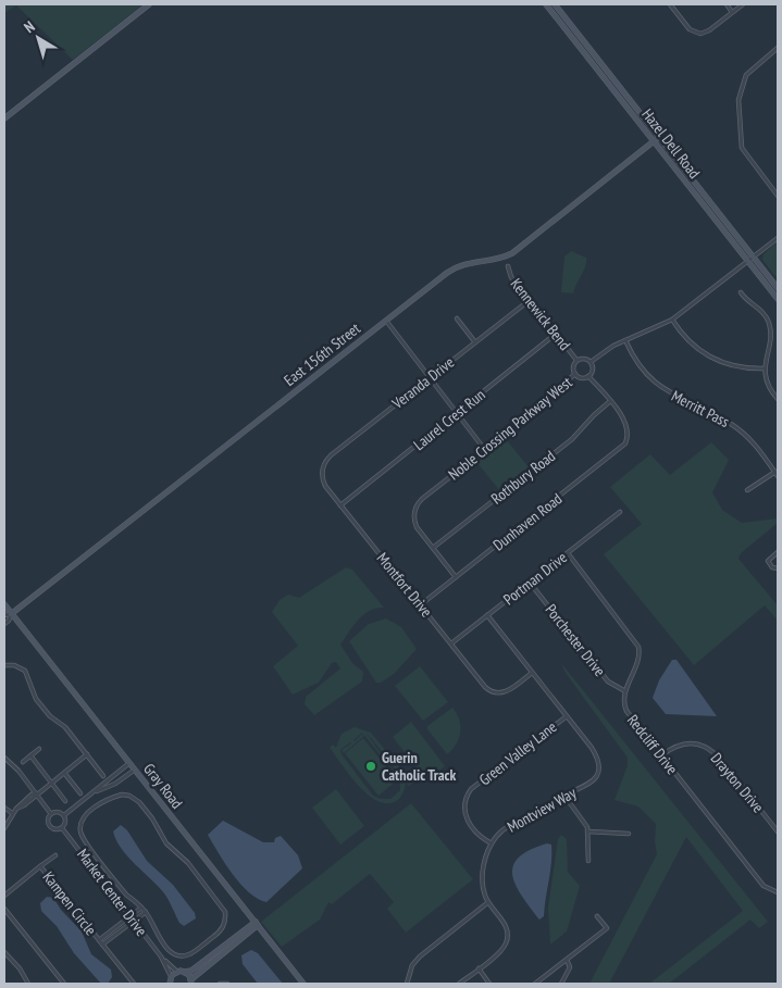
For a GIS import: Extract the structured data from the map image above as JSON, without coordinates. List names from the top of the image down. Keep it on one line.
{"streets":{"street":["Hazel Dell Road","Kennewick Bend","East 156th Street","Veranda Drive","Merritt Pass","Laurel Crest Run","Noble Crossing Parkway West","Rothbury Road","Dunhaven Road","Portman Drive","Montfort Drive","Porchester Drive","Redcliff Drive","Green Valley Lane","Drayton Drive","Gray Road","Montview Way","Market Center Drive","Kampen Circle"]},"crossings":[["Hazel Dell Road","East 156th Street"],["Kennewick Bend","Veranda Drive"],["Kennewick Bend","Laurel Crest Run"],["Kennewick Bend","Noble Crossing Parkway West"],["East 156th Street","Gray Road"],["Veranda Drive","Montfort Drive"],["Laurel Crest Run","Montfort Drive"],["Noble Crossing Parkway West","Rothbury Road"],["Rothbury Road","Dunhaven Road"],["Dunhaven Road","Montfort Drive"],["Portman Drive","Montfort Drive"],["Portman Drive","Porchester Drive"],["Portman Drive","Montview Way"],["Montfort Drive","Montview Way"],["Porchester Drive","Redcliff Drive"],["Redcliff Drive","Drayton Drive"],["Green Valley Lane","Montview Way"],["Market Center Drive","Kampen Circle"]],"places":["Guerin Catholic Track"],"north":"top left"}
